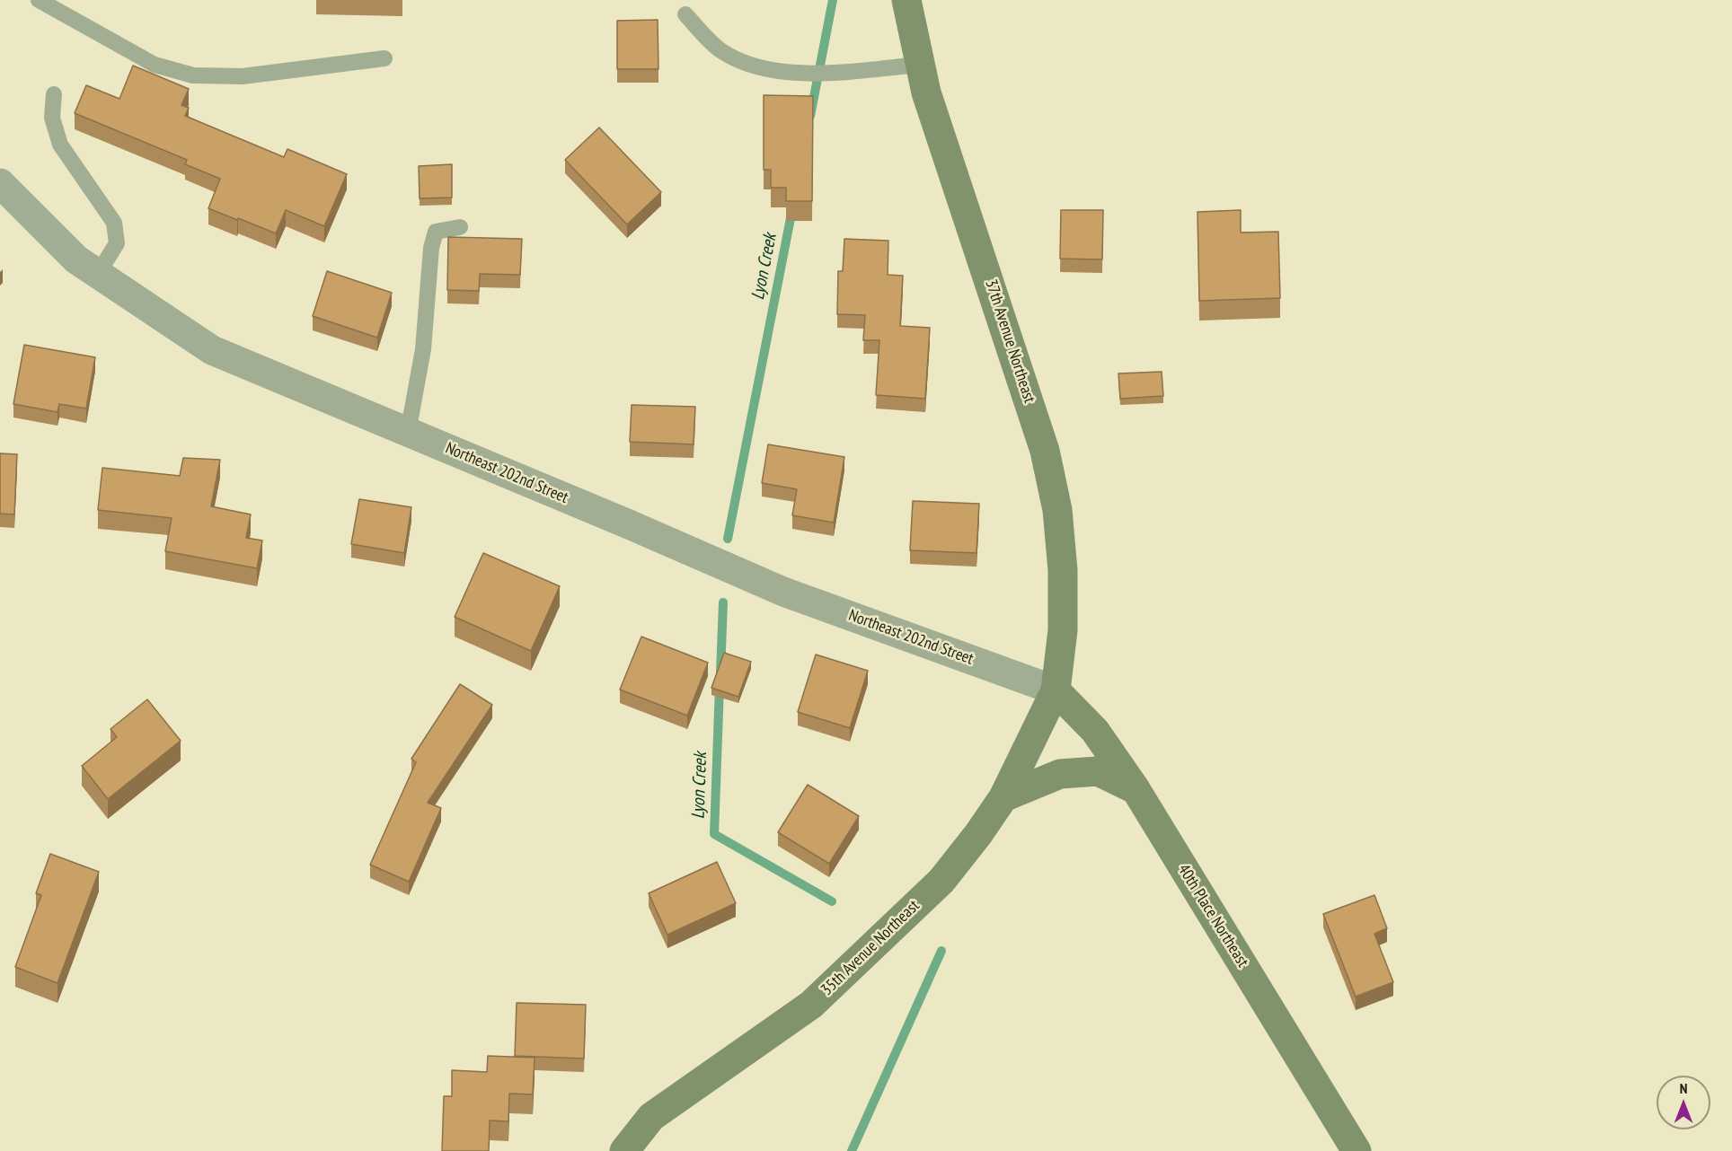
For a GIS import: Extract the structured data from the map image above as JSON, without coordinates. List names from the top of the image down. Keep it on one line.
{"streets":{"street":["37th Avenue Northeast","Northeast 202nd Street","40th Place Northeast","35th Avenue Northeast"]},"crossings":[["37th Avenue Northeast","Northeast 202nd Street"],["37th Avenue Northeast","40th Place Northeast"],["37th Avenue Northeast","35th Avenue Northeast"],["Northeast 202nd Street","40th Place Northeast"],["Northeast 202nd Street","35th Avenue Northeast"],["40th Place Northeast","35th Avenue Northeast"]],"water":["Lyon Creek"],"north":"top"}
